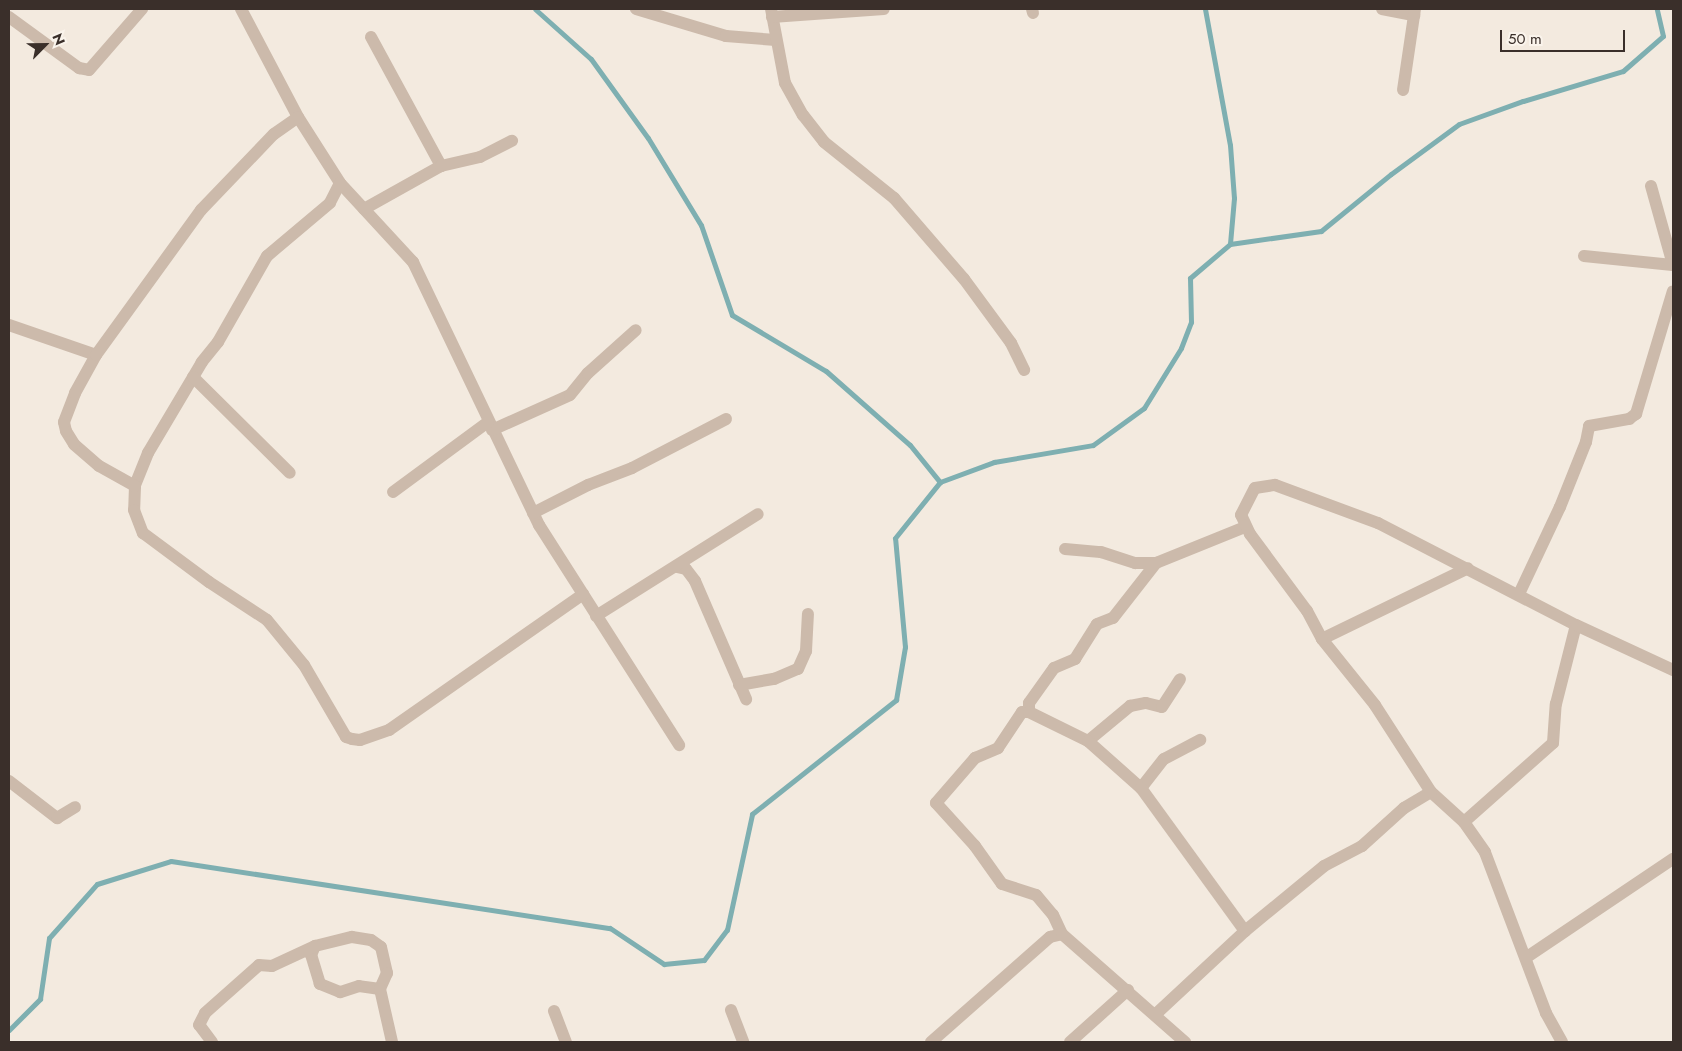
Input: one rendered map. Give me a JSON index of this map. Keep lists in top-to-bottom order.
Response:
{
  "scale_bar": "50 m",
  "north": "top right"
}
